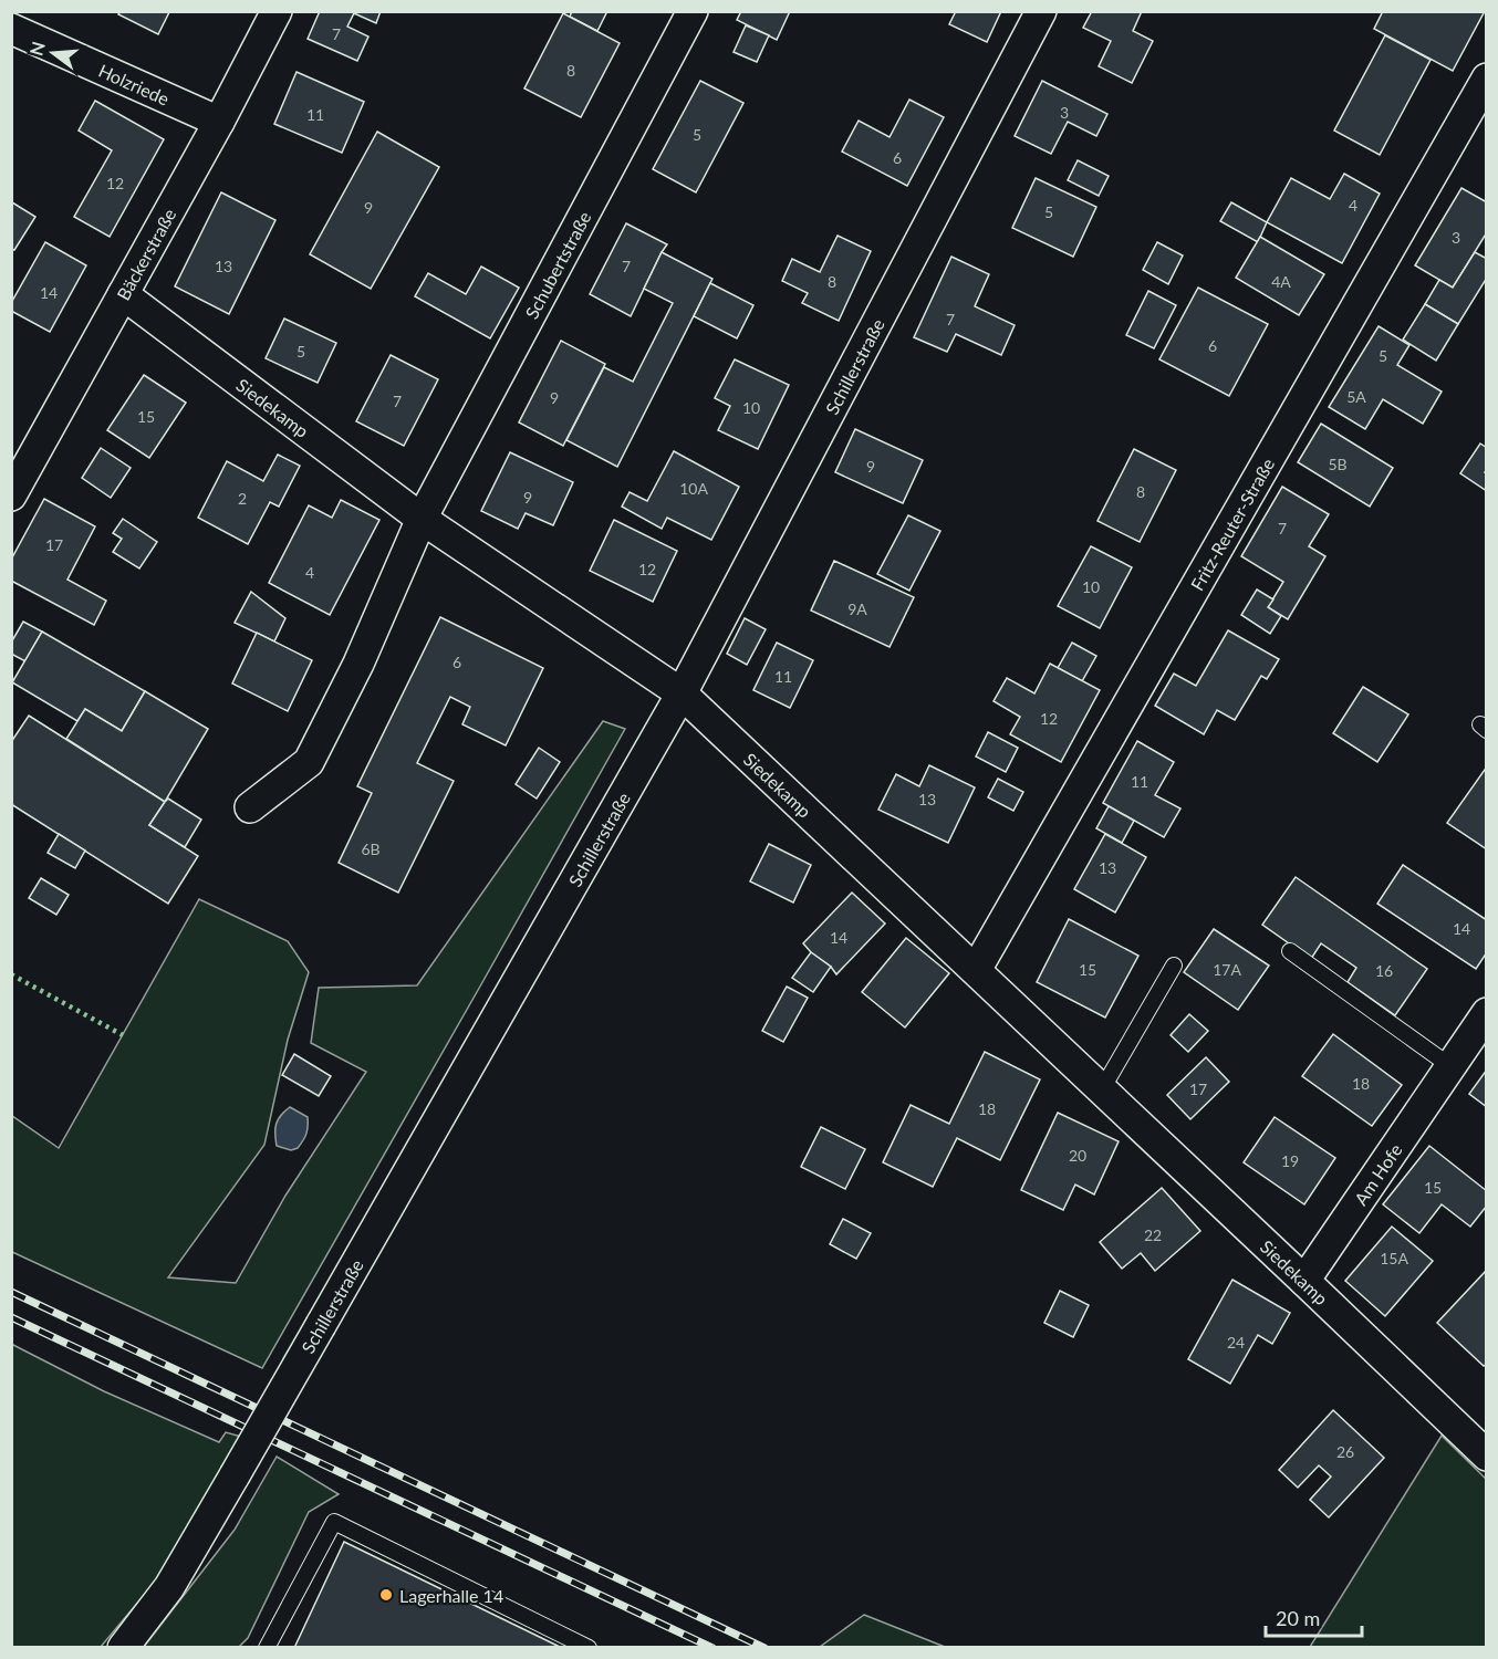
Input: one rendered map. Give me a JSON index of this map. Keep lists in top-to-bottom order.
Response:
{
  "streets": {
    "street": [
      "Holzriede",
      "Bäckerstraße",
      "Schubertstraße",
      "Schillerstraße",
      "Siedekamp",
      "Fritz-Reuter-Straße",
      "Am Hofe"
    ]
  },
  "crossings": [
    ["Holzriede", "Bäckerstraße"],
    ["Bäckerstraße", "Siedekamp"],
    ["Schubertstraße", "Siedekamp"],
    ["Schillerstraße", "Siedekamp"],
    ["Siedekamp", "Fritz-Reuter-Straße"],
    ["Siedekamp", "Am Hofe"]
  ],
  "places": ["Lagerhalle 14"],
  "house_numbers": [
    "7",
    "8",
    "3",
    "11",
    "5",
    "6",
    "12",
    "4",
    "9",
    "5",
    "3",
    "13",
    "7",
    "8",
    "4A",
    "14",
    "7",
    "6",
    "5",
    "5",
    "5A",
    "9",
    "7",
    "10",
    "15",
    "5B",
    "9",
    "10A",
    "8",
    "9",
    "2",
    "7",
    "17",
    "12",
    "4",
    "10",
    "9A",
    "6",
    "11",
    "12",
    "11",
    "13",
    "6B",
    "13",
    "14",
    "14",
    "15",
    "17A",
    "16",
    "18",
    "17",
    "18",
    "20",
    "19",
    "15",
    "22",
    "15A",
    "24",
    "26"
  ],
  "scale_bar": "20 m",
  "north": "left"
}
